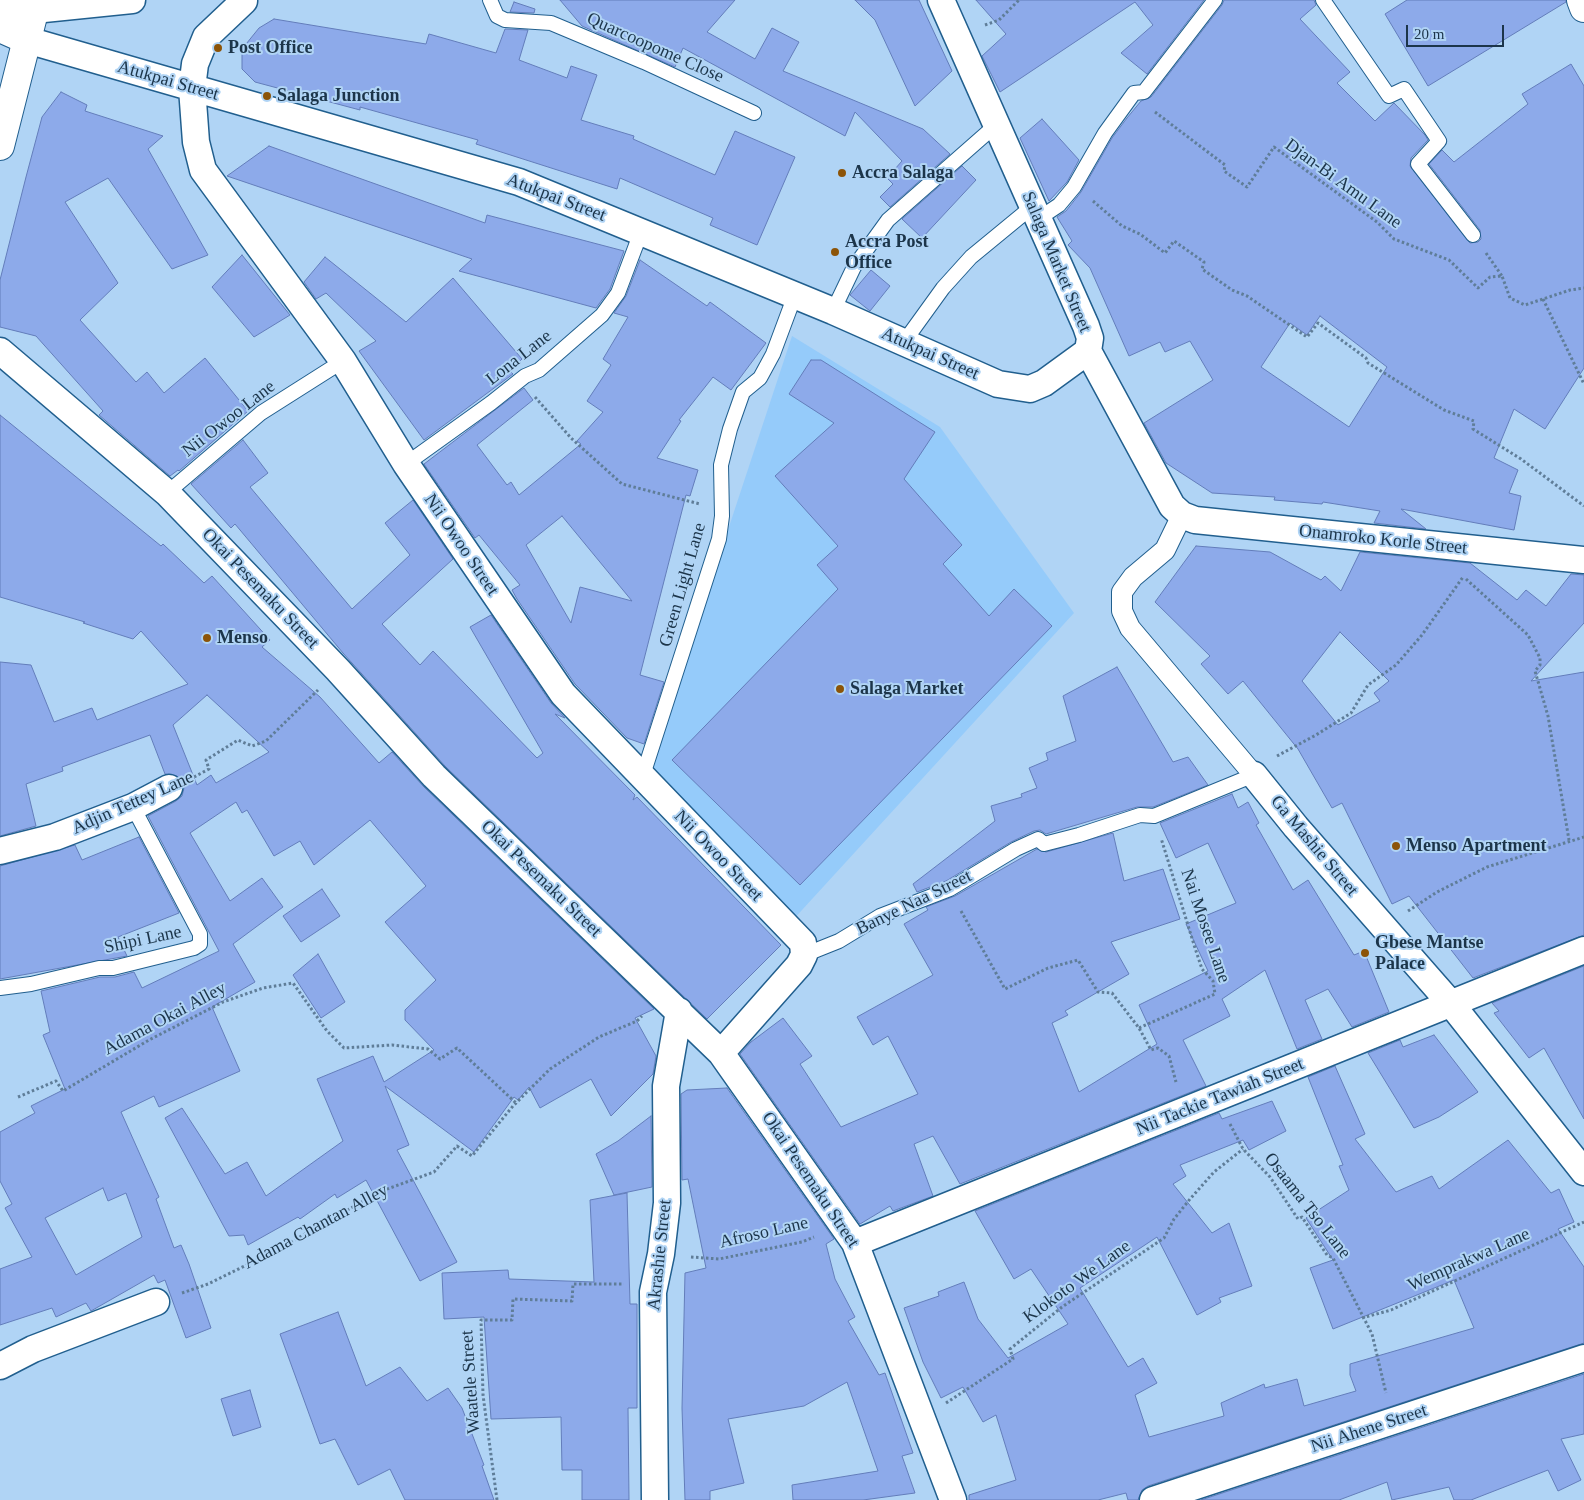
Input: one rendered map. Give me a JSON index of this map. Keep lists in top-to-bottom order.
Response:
{
  "streets": {
    "main road": ["Atukpai Street"],
    "street": [
      "Salaga Market Street",
      "Onamroko Korle Street",
      "Nii Owoo Street",
      "Okai Pesemaku Street",
      "Adjin Tettey Lane",
      "Ga Mashie Street",
      "Nii Tackie Tawiah Street",
      "Akrashie Street",
      "Nii Ahene Street"
    ],
    "lane": [
      "Quarcoopome Close",
      "Lona Lane",
      "Nii Owoo Lane",
      "Green Light Lane",
      "Banye Naa Street",
      "Shipi Lane"
    ],
    "path": [
      "Djan-Bi Amu Lane",
      "Nai Mosee Lane",
      "Adama Okai Alley",
      "Osaama Tso Lane",
      "Adama Chantan Alley",
      "Afroso Lane",
      "Wemprakwa Lane",
      "Klokoto We Lane",
      "Waatele Street"
    ]
  },
  "crossings": [
    ["Atukpai Street", "Salaga Market Street"],
    ["Atukpai Street", "Lona Lane"],
    ["Atukpai Street", "Nii Owoo Street"],
    ["Atukpai Street", "Green Light Lane"],
    ["Salaga Market Street", "Onamroko Korle Street"],
    ["Salaga Market Street", "Ga Mashie Street"],
    ["Lona Lane", "Nii Owoo Street"],
    ["Nii Owoo Lane", "Nii Owoo Street"],
    ["Nii Owoo Lane", "Okai Pesemaku Street"],
    ["Onamroko Korle Street", "Ga Mashie Street"],
    ["Nii Owoo Street", "Green Light Lane"],
    ["Nii Owoo Street", "Banye Naa Street"],
    ["Okai Pesemaku Street", "Adjin Tettey Lane"],
    ["Okai Pesemaku Street", "Nii Tackie Tawiah Street"],
    ["Okai Pesemaku Street", "Adama Chantan Alley"],
    ["Okai Pesemaku Street", "Afroso Lane"],
    ["Okai Pesemaku Street", "Akrashie Street"],
    ["Okai Pesemaku Street", "Klokoto We Lane"],
    ["Adjin Tettey Lane", "Shipi Lane"],
    ["Ga Mashie Street", "Banye Naa Street"],
    ["Ga Mashie Street", "Nii Tackie Tawiah Street"],
    ["Banye Naa Street", "Nai Mosee Lane"],
    ["Adama Okai Alley", "Adama Chantan Alley"],
    ["Nii Tackie Tawiah Street", "Osaama Tso Lane"],
    ["Nii Tackie Tawiah Street", "Afroso Lane"],
    ["Osaama Tso Lane", "Wemprakwa Lane"],
    ["Osaama Tso Lane", "Klokoto We Lane"],
    ["Osaama Tso Lane", "Nii Ahene Street"],
    ["Adama Chantan Alley", "Akrashie Street"],
    ["Afroso Lane", "Akrashie Street"],
    ["Akrashie Street", "Waatele Street"]
  ],
  "places": [
    "Post Office",
    "Salaga Junction",
    "Accra Salaga",
    "Accra Post Office",
    "Menso",
    "Salaga Market",
    "Menso Apartment",
    "Gbese Mantse Palace"
  ],
  "scale_bar": "20 m"
}
